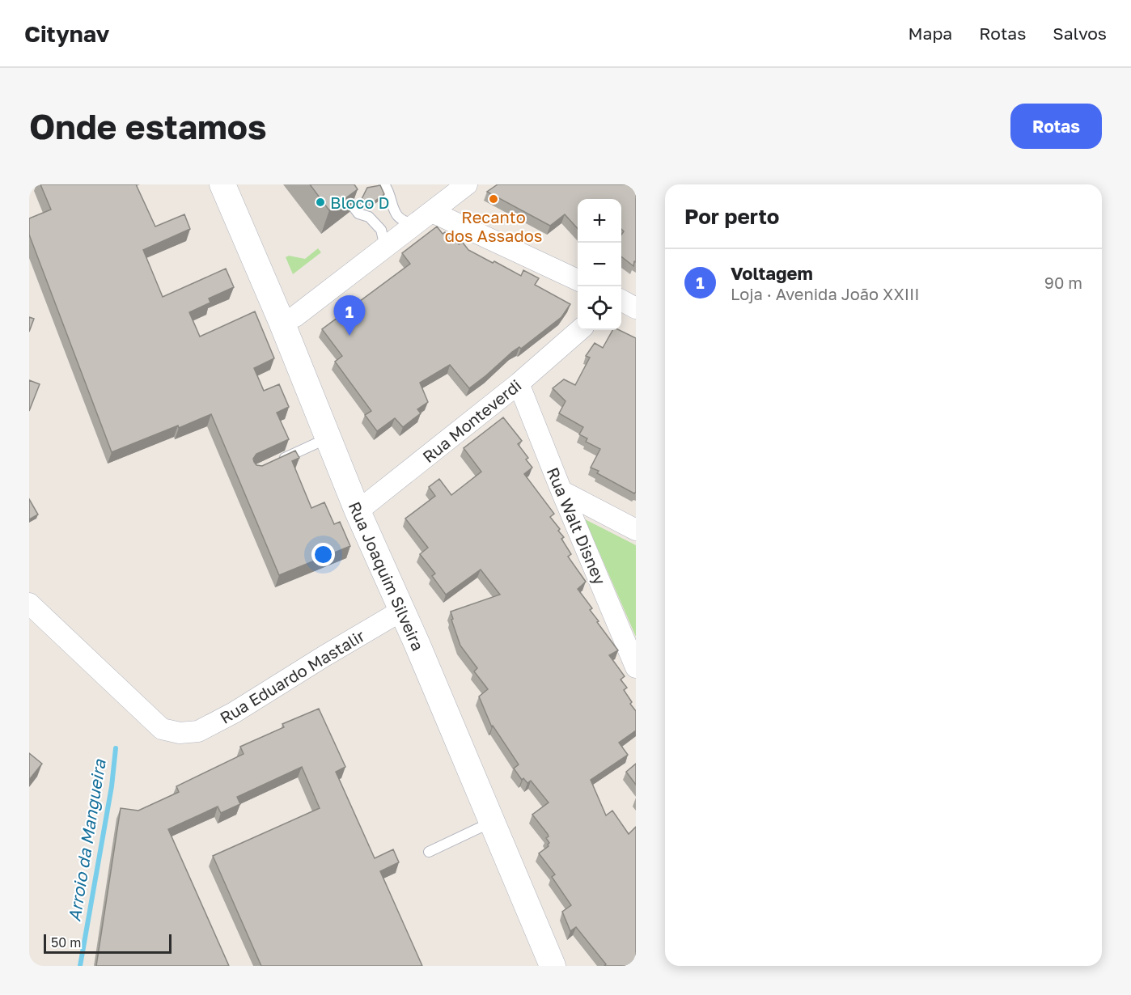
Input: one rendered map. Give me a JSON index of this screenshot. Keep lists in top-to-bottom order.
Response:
{
  "streets": {
    "street": [
      "Rua Monteverdi",
      "Rua Walt Disney",
      "Rua Joaquim Silveira",
      "Rua Eduardo Mastalir"
    ]
  },
  "crossings": [
    ["Rua Monteverdi", "Rua Walt Disney"],
    ["Rua Monteverdi", "Rua Joaquim Silveira"],
    ["Rua Joaquim Silveira", "Rua Eduardo Mastalir"]
  ],
  "water": ["Arroio da Mangueira"],
  "places": ["Recanto dos Assados", "Bloco D"],
  "scale_bar": "50 m",
  "page": {
    "header": "Citynav",
    "nav": ["Mapa", "Rotas", "Salvos"],
    "buttons": "Rotas",
    "title": "Onde estamos",
    "heading": "Por perto",
    "map_buttons": ["+", "−"],
    "list": [
      {
        "mark": "1",
        "name": "Voltagem",
        "note": "Loja · Avenida João XXIII",
        "value": "90 m"
      }
    ],
    "pins": "1",
    "scale": "50 m"
  }
}
